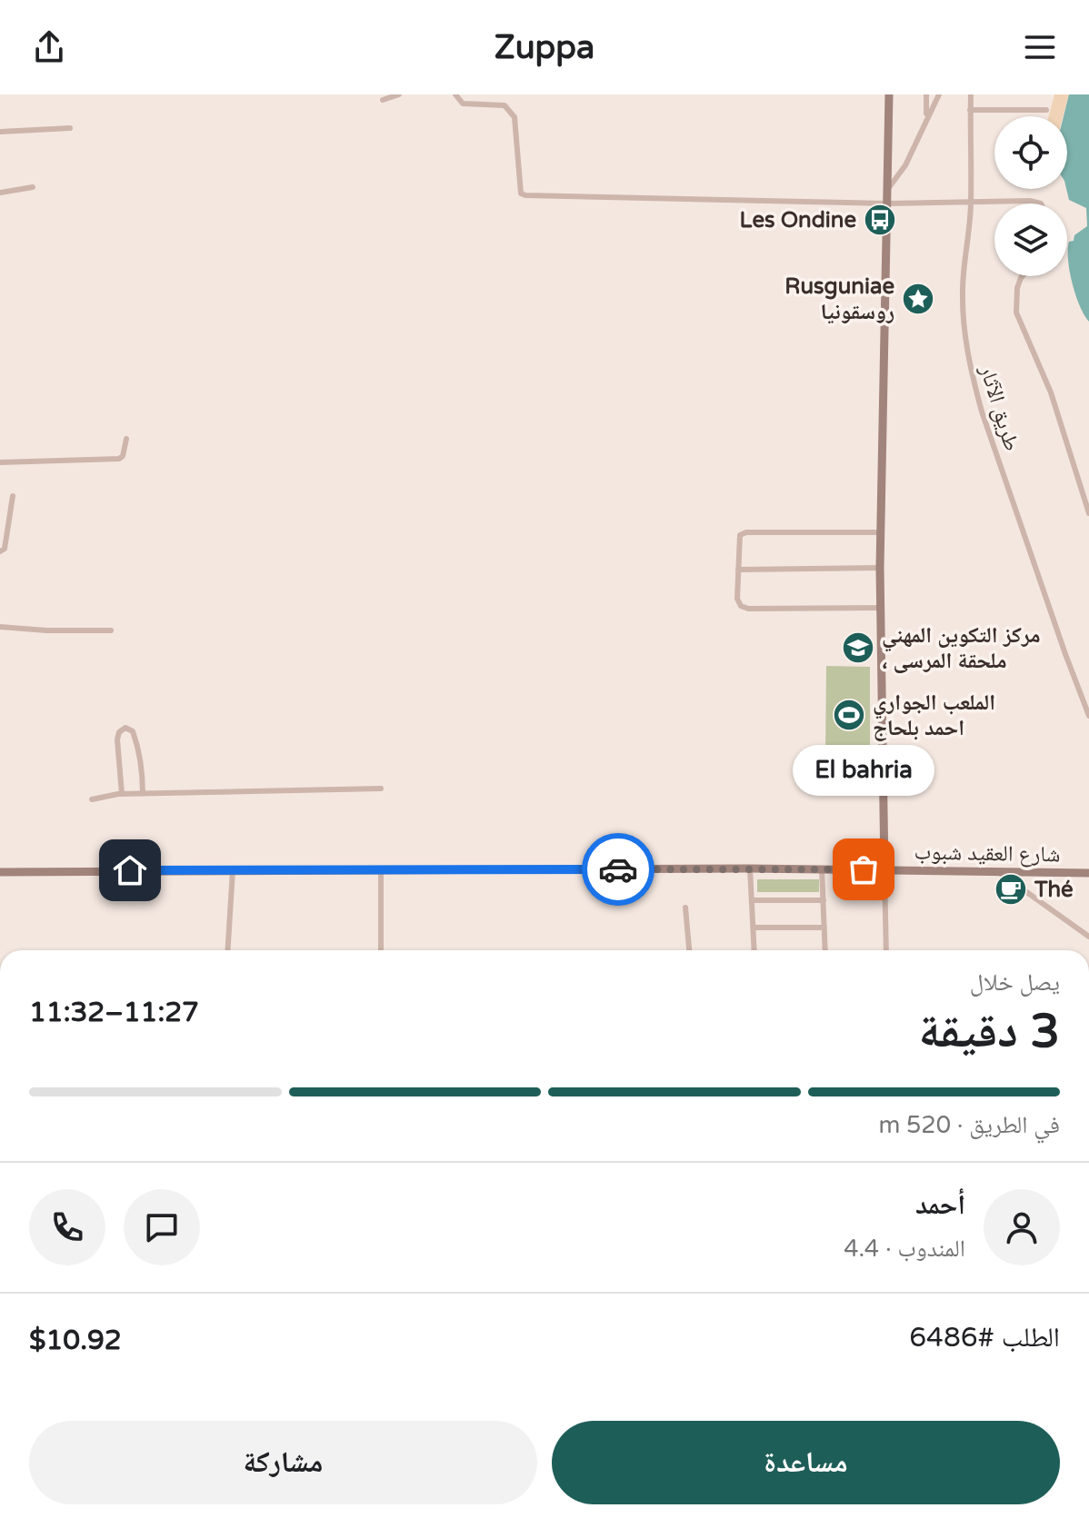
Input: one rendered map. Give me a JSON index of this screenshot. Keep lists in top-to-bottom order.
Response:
{
  "streets": {
    "main road": ["شارع العقيد شبوب"],
    "street": ["طريق الآثار"]
  },
  "places": {
    "bus stop": ["Les Ondine"],
    "place": ["Rusguniae روسقونيا"],
    "school or university": ["مركز التكوين المهني ، ملحقة المرسى"],
    "sports": ["الملعب الجواري احمد بلحاج"],
    "other": ["El bahria"],
    "cafe": ["Thé"]
  },
  "page": {
    "header": "Zuppa",
    "bubble": "El bahria",
    "heading": ["3 دقيقة", "يصل خلال", "11:27–11:32"],
    "panel": [
      "أحمد",
      "المندوب · 4.4",
      "الطلب #6486",
      "$10.92"
    ],
    "bar": "في الطريق · 520 m",
    "buttons": ["مساعدة", "مشاركة"]
  }
}
